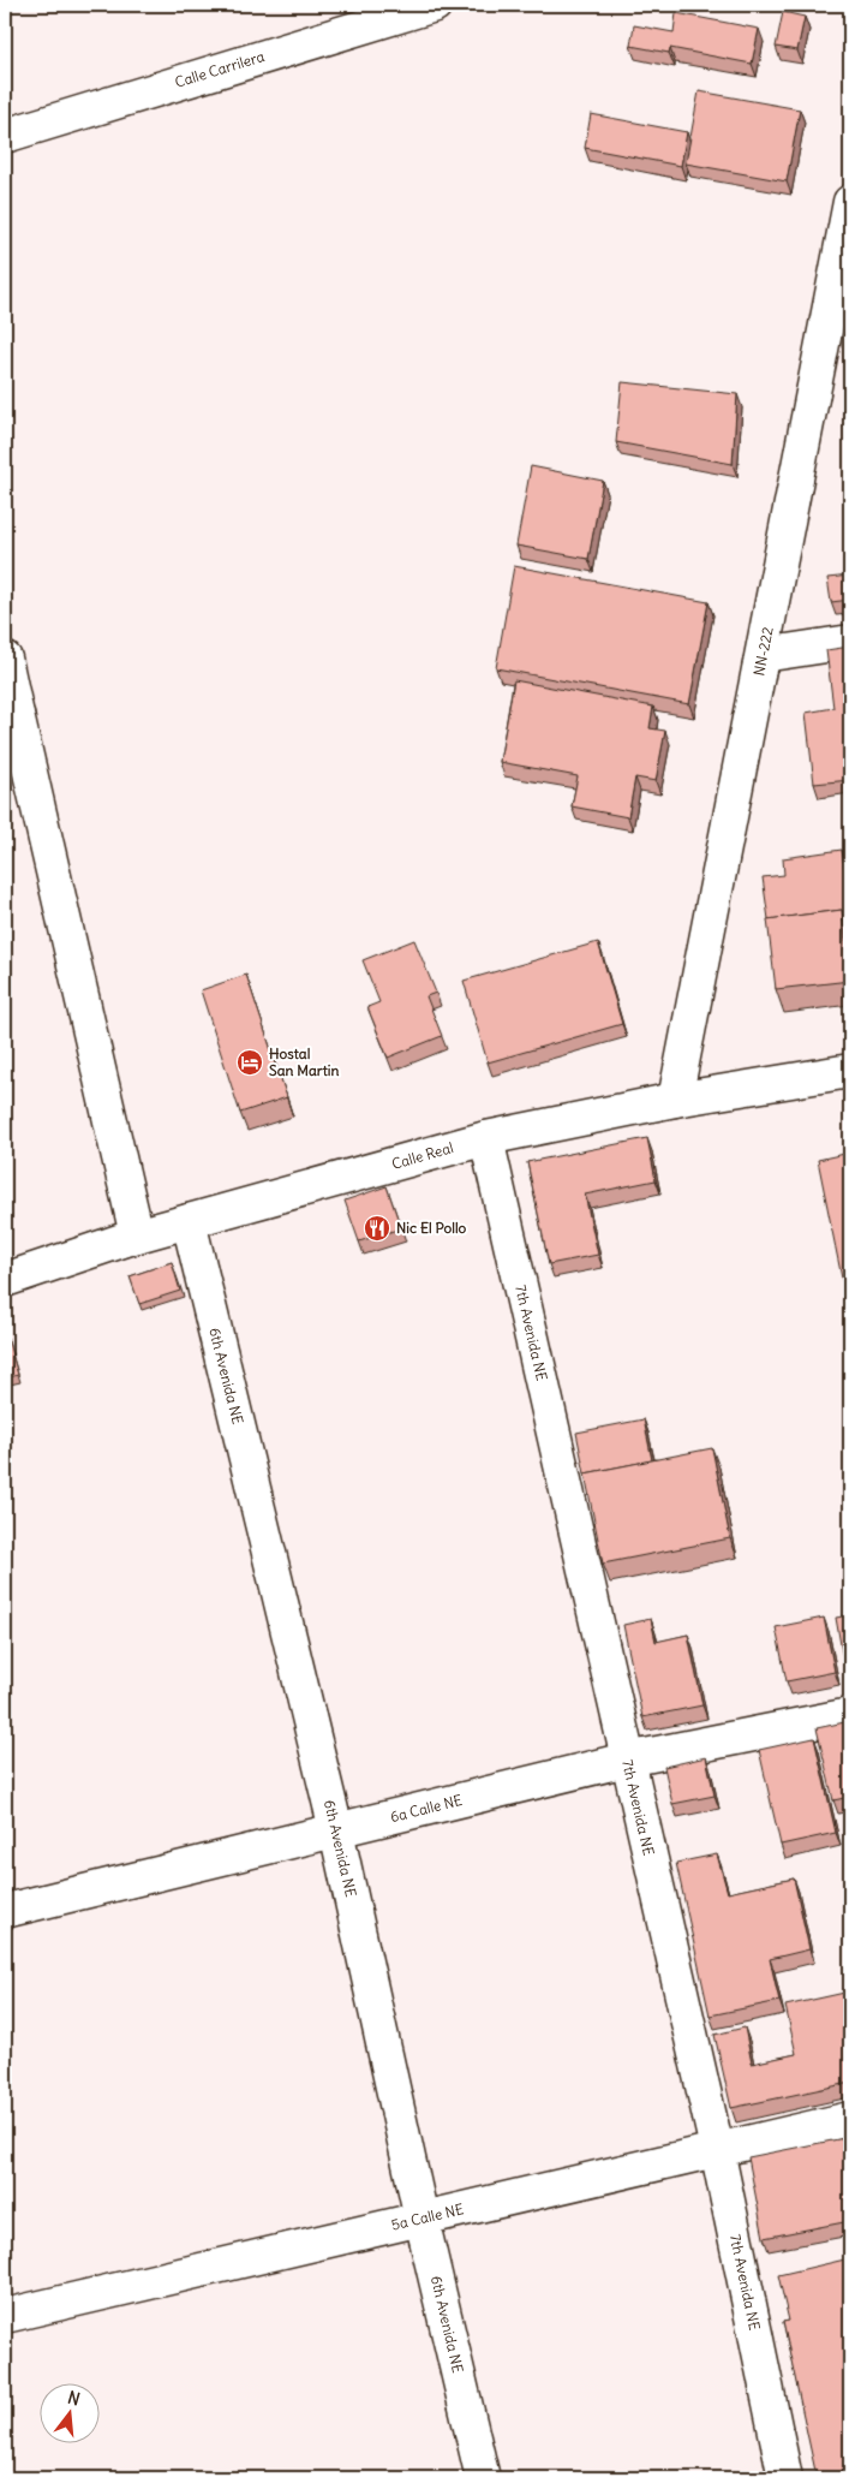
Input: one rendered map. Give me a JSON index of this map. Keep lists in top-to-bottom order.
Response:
{
  "streets": {
    "street": [
      "Calle Carrilera",
      "NN-222",
      "Calle Real",
      "7th Avenida NE",
      "6th Avenida NE",
      "6a Calle NE",
      "5a Calle NE"
    ]
  },
  "crossings": [
    ["NN-222", "Calle Real"],
    ["Calle Real", "7th Avenida NE"],
    ["Calle Real", "6th Avenida NE"],
    ["7th Avenida NE", "6a Calle NE"],
    ["7th Avenida NE", "5a Calle NE"],
    ["6th Avenida NE", "6a Calle NE"],
    ["6th Avenida NE", "5a Calle NE"]
  ],
  "places": {
    "hotel": ["Hostal San Martin"],
    "restaurant": ["Nic El Pollo"]
  },
  "north": "top"
}
